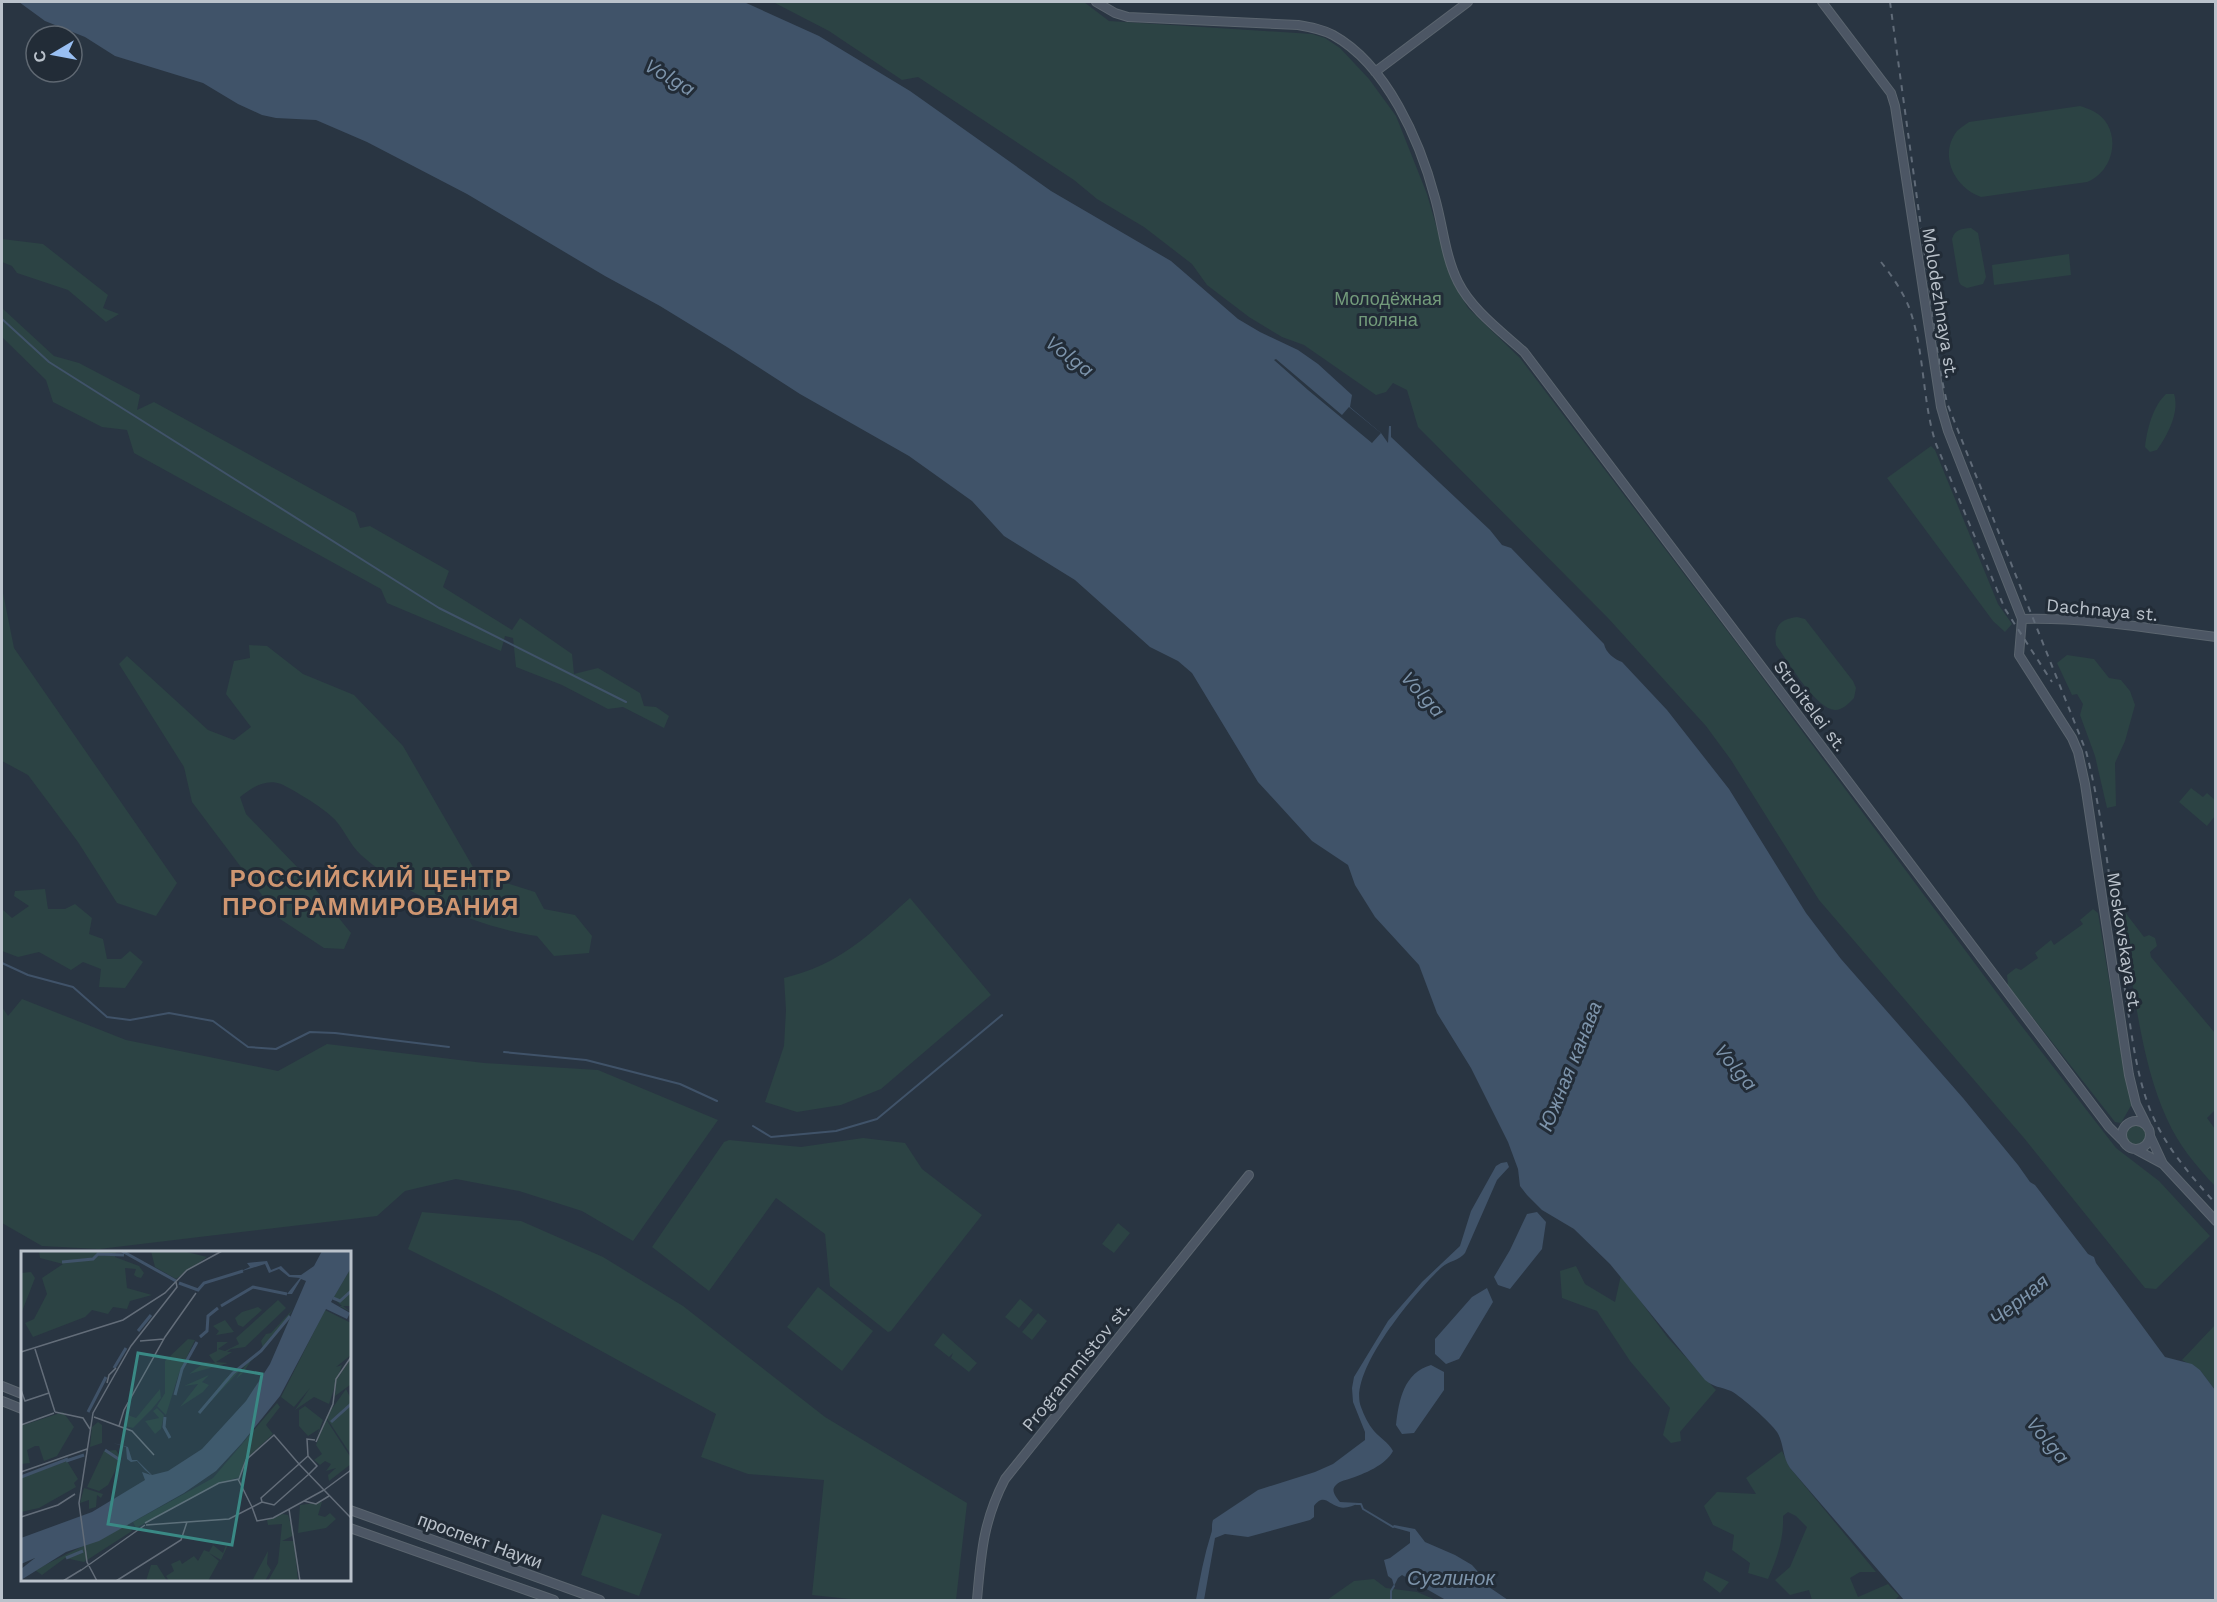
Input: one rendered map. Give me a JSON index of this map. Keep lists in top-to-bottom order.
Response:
{
  "streets": {
    "street": [
      "Molodezhnaya st.",
      "Dachnaya st.",
      "Stroitelei st.",
      "Moskovskaya st.",
      "Programmistov st.",
      "проспект Науки"
    ]
  },
  "crossings": [
    ["Molodezhnaya st.", "Dachnaya st."],
    ["Dachnaya st.", "Moskovskaya st."],
    ["Stroitelei st.", "Moskovskaya st."]
  ],
  "districts": ["РОССИЙСКИЙ ЦЕНТР ПРОГРАММИРОВАНИЯ"],
  "water": [
    "Volga",
    "Южная канава",
    "Черная",
    "Суглинок"
  ],
  "parks": ["Молодёжная поляна"],
  "north": "left"
}
